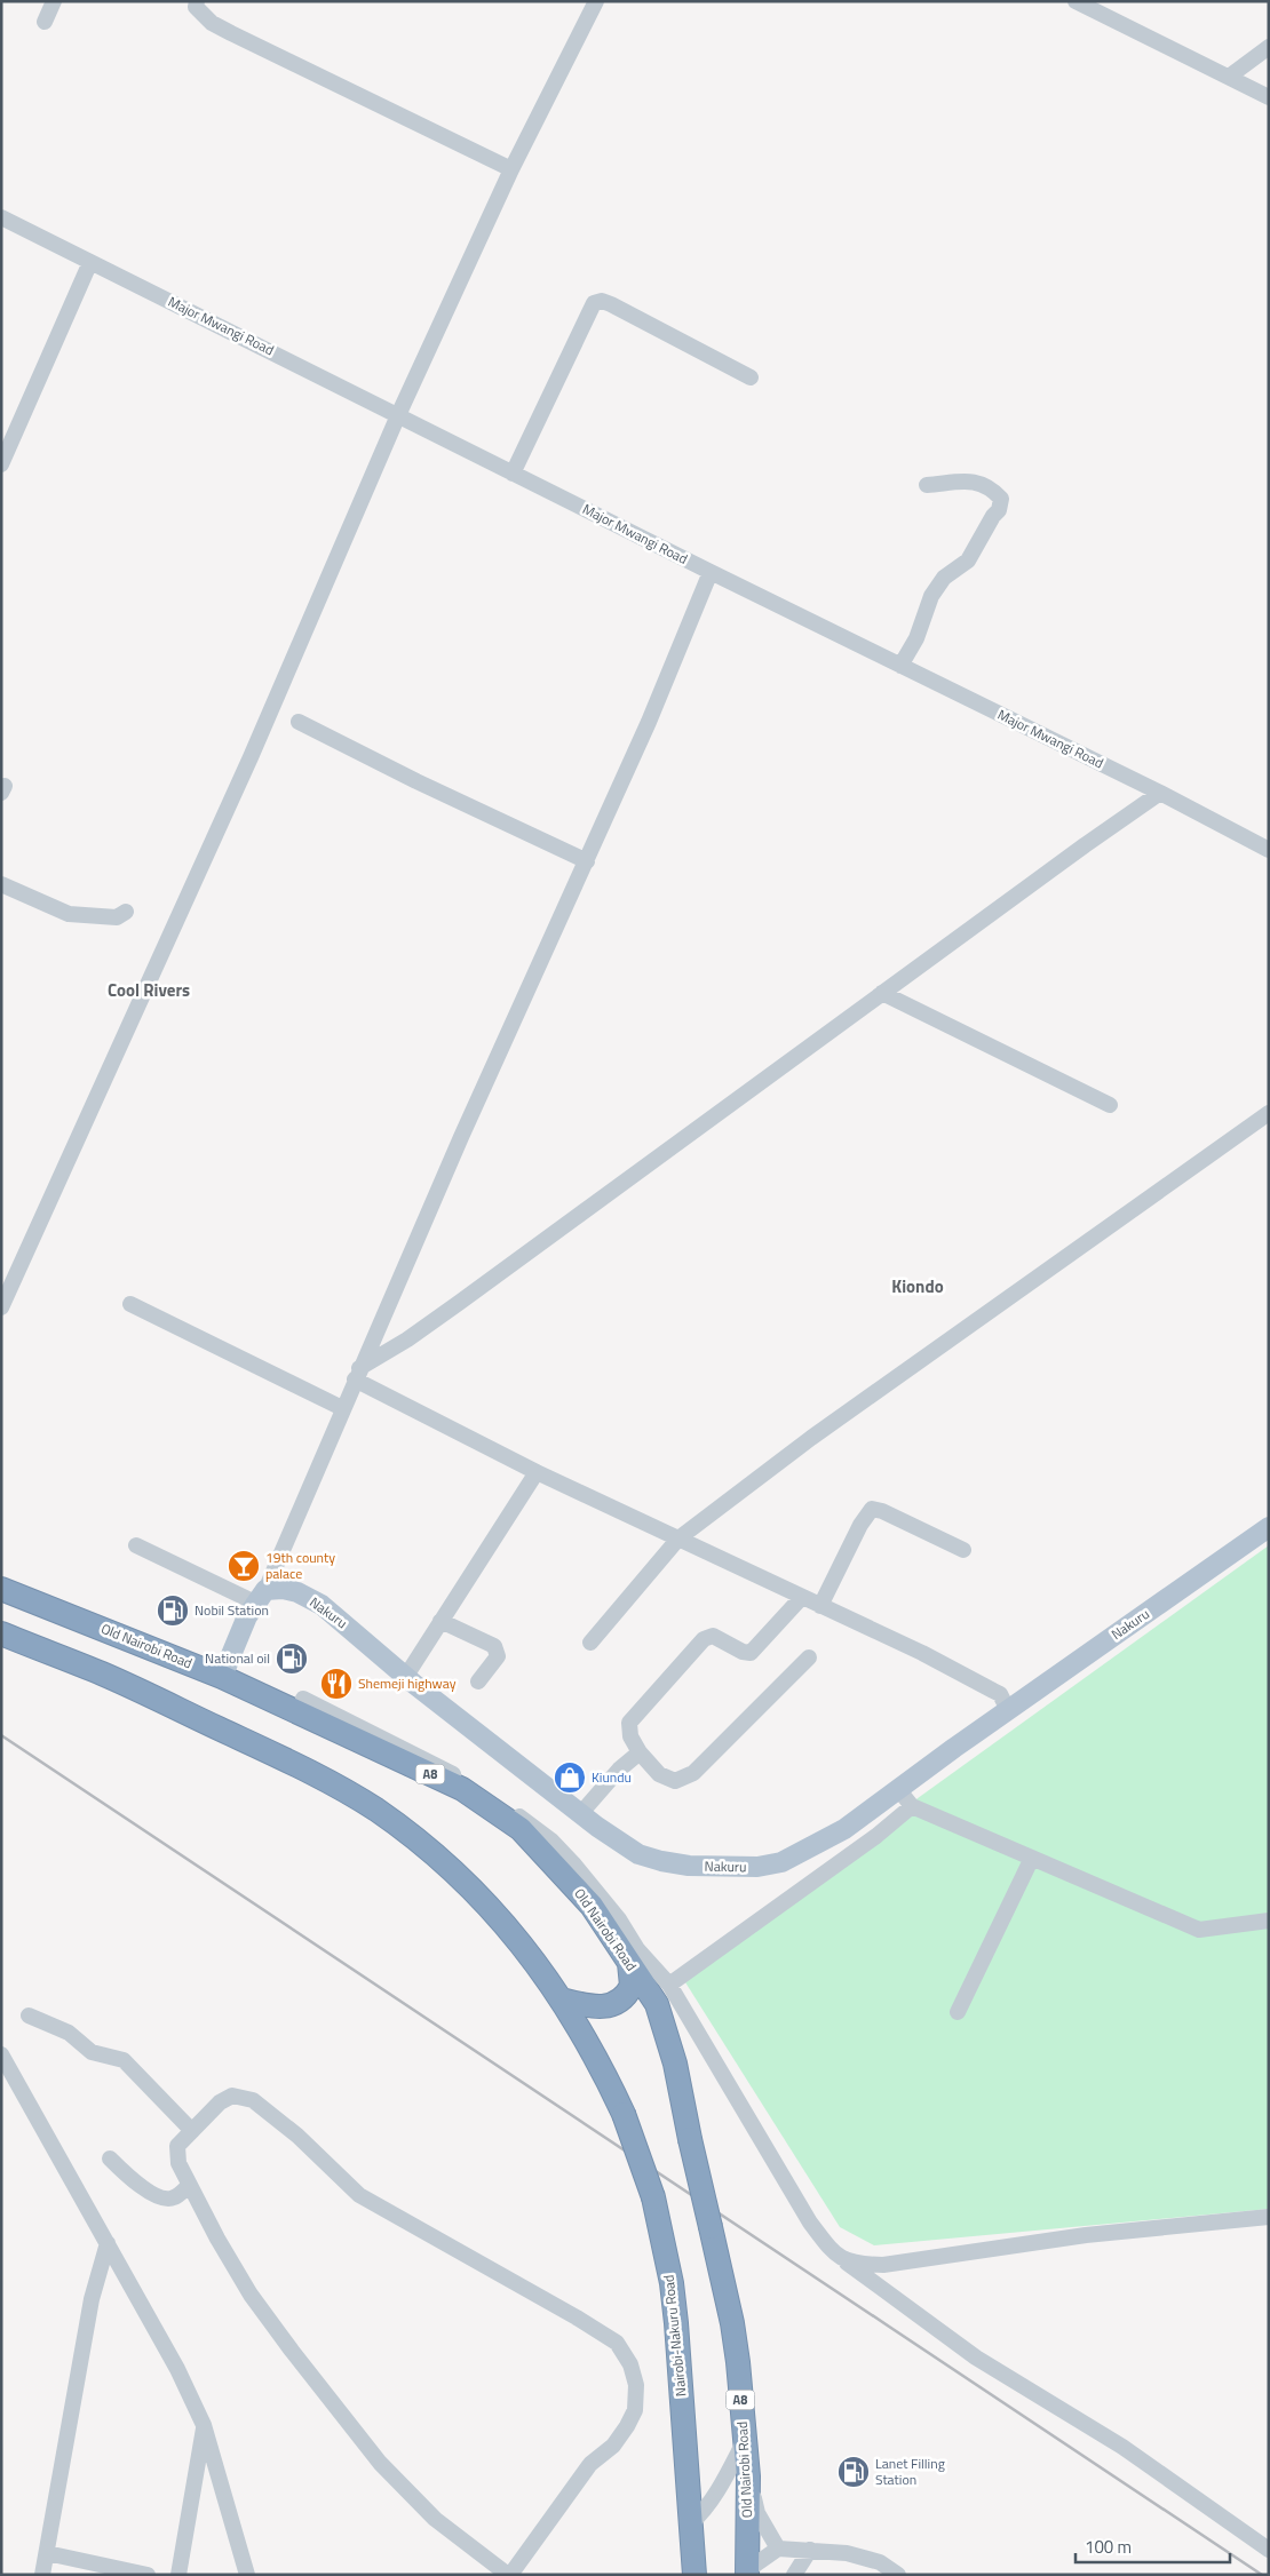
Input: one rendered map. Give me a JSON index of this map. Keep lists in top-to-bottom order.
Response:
{
  "streets": {
    "highway": ["Old Nairobi Road", "A8", "Nairobi-Nakuru Road"],
    "main road": ["Nakuru"],
    "street": ["Major Mwangi Road"]
  },
  "districts": ["Cool Rivers", "Kiondo"],
  "places": {
    "bar": ["19th county palace"],
    "fuel station": ["Nobil Station", "National oil", "Lanet Filling Station"],
    "restaurant": ["Shemeji highway"],
    "shop": ["Kiundu"]
  },
  "scale_bar": "100 m"
}
